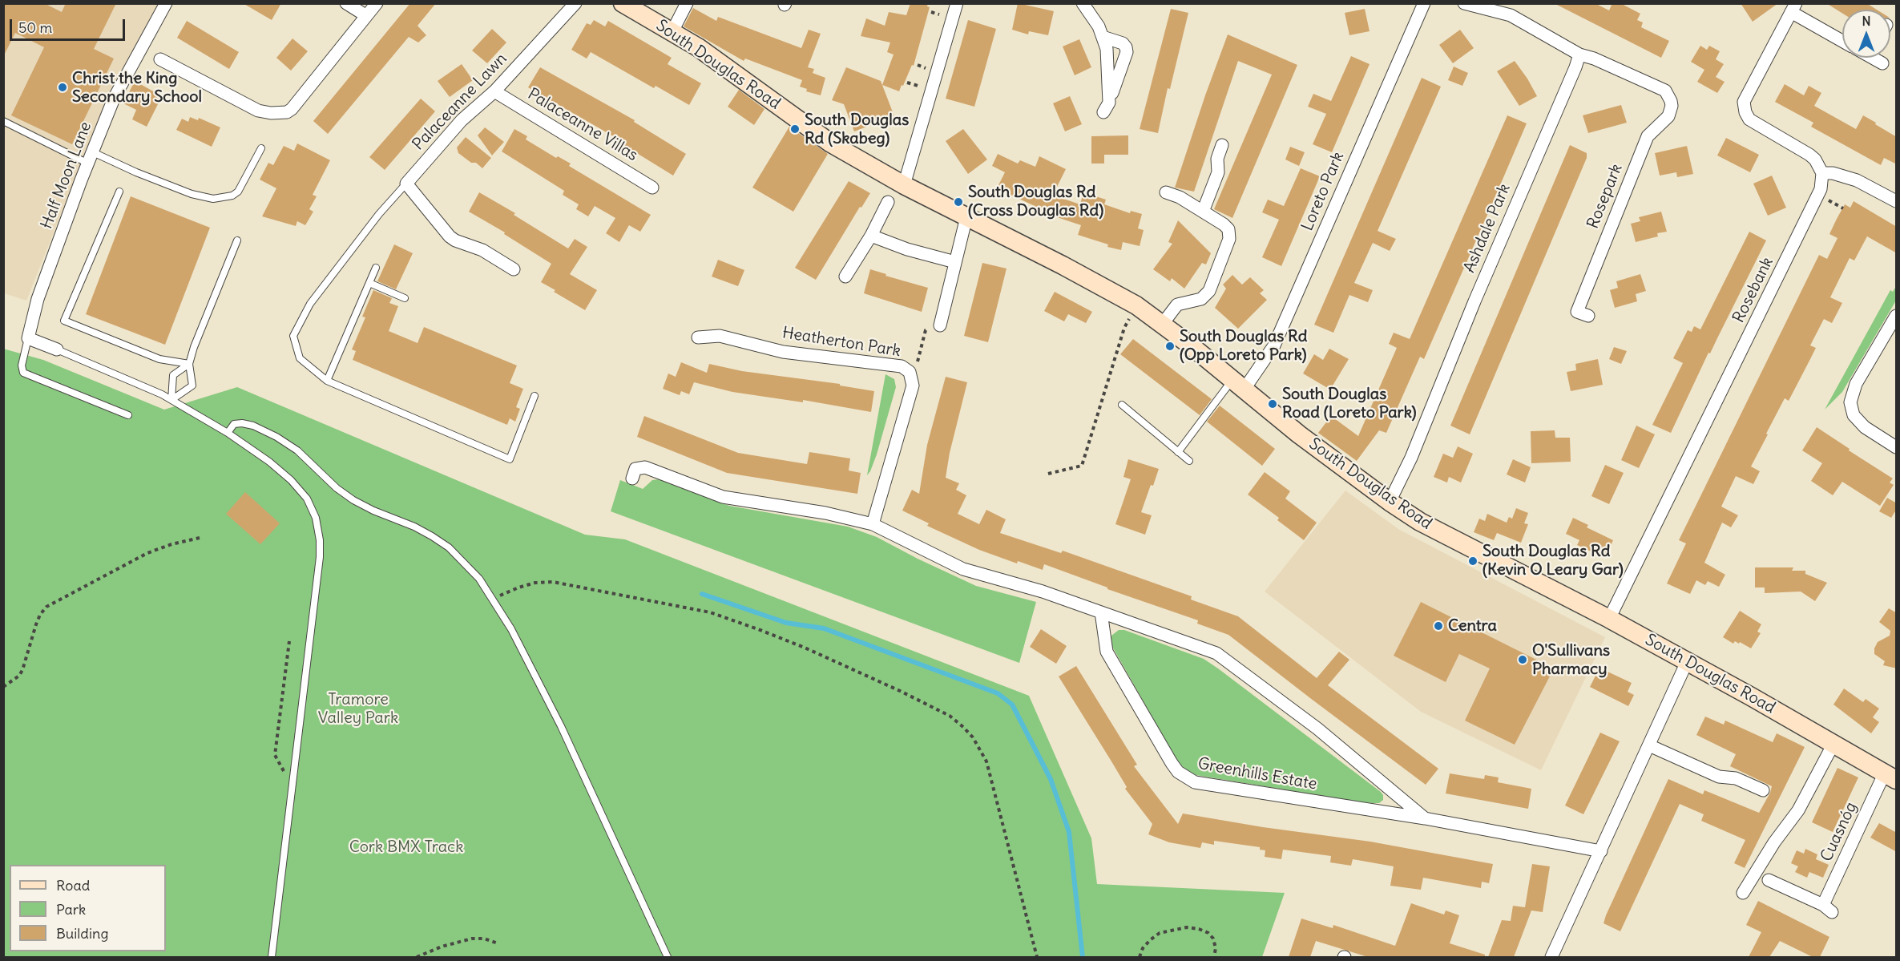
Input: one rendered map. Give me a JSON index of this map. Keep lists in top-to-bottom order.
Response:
{
  "streets": {
    "main road": ["South Douglas Road"],
    "street": [
      "Palaceanne Lawn",
      "Palaceanne Villas",
      "Half Moon Lane",
      "Loreto Park",
      "Rosepark",
      "Ashdale Park",
      "Rosebank",
      "Heatherton Park",
      "Greenhills Estate",
      "Cuasnóg"
    ]
  },
  "crossings": [
    ["South Douglas Road", "Loreto Park"],
    ["South Douglas Road", "Ashdale Park"],
    ["South Douglas Road", "Rosebank"],
    ["South Douglas Road", "Cuasnóg"],
    ["Palaceanne Lawn", "Palaceanne Villas"],
    ["Rosepark", "Ashdale Park"],
    ["Heatherton Park", "Greenhills Estate"]
  ],
  "parks": ["Tramore Valley Park", "Cork BMX Track"],
  "places": [
    "Christ the King Secondary School",
    "South Douglas Rd (Skabeg)",
    "South Douglas Rd (Cross Douglas Rd)",
    "South Douglas Rd (Opp Loreto Park)",
    "South Douglas Road (Loreto Park)",
    "South Douglas Rd (Kevin O Leary Gar)",
    "Centra",
    "O'Sullivans Pharmacy"
  ],
  "legend": ["Road", "Park", "Building"],
  "scale_bar": "50 m",
  "north": "top"
}
